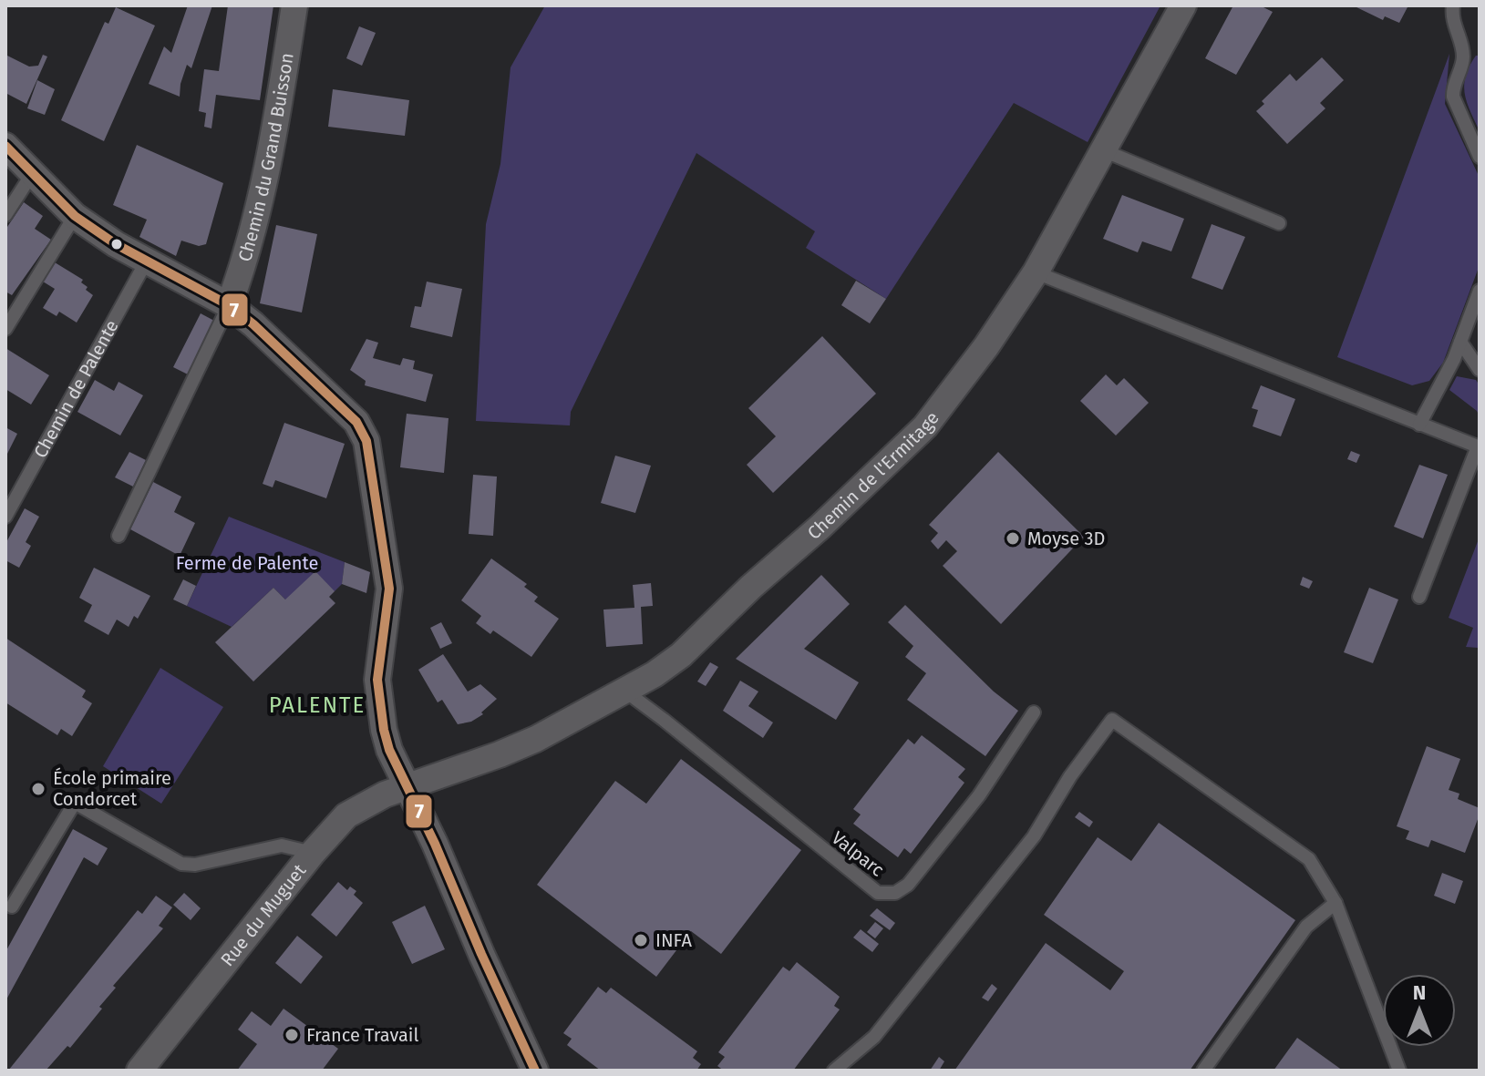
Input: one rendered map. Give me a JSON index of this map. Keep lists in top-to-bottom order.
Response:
{
  "streets": {
    "street": ["Chemin du Grand Buisson", "Chemin de l'Ermitage", "Rue du Muguet"],
    "lane": ["Chemin de Palente", "Valparc"]
  },
  "crossings": [
    ["Chemin de l'Ermitage", "Valparc"],
    ["Chemin de l'Ermitage", "Rue du Muguet"]
  ],
  "districts": ["PALENTE"],
  "parks": ["Ferme de Palente"],
  "places": [
    "Moyse 3D",
    "École primaire Condorcet",
    "INFA",
    "France Travail"
  ],
  "lines": ["transit line 7"],
  "north": "top"
}
